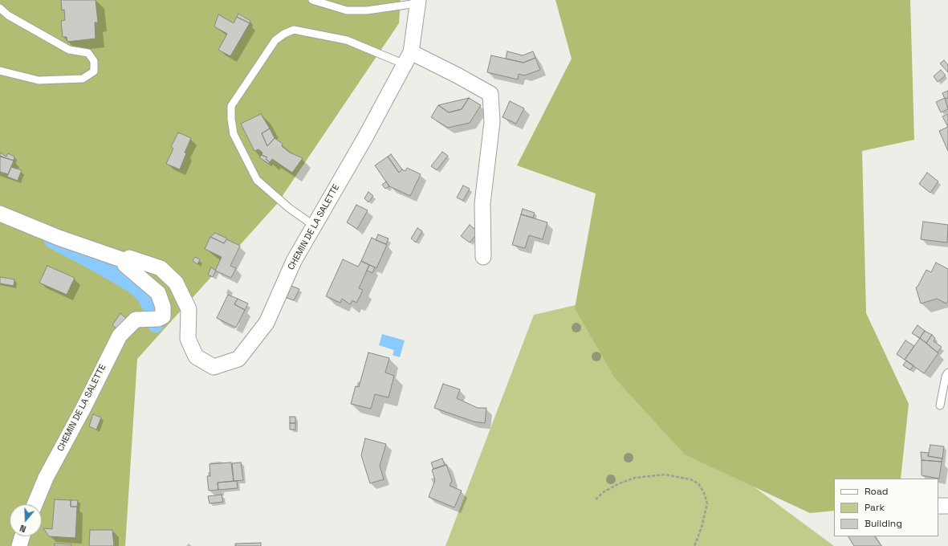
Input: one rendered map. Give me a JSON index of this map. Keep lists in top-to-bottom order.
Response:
{
  "streets": {
    "street": ["CHEMIN DE LA SALETTE"]
  },
  "legend": ["Road", "Park", "Building"],
  "north": "bottom"
}
